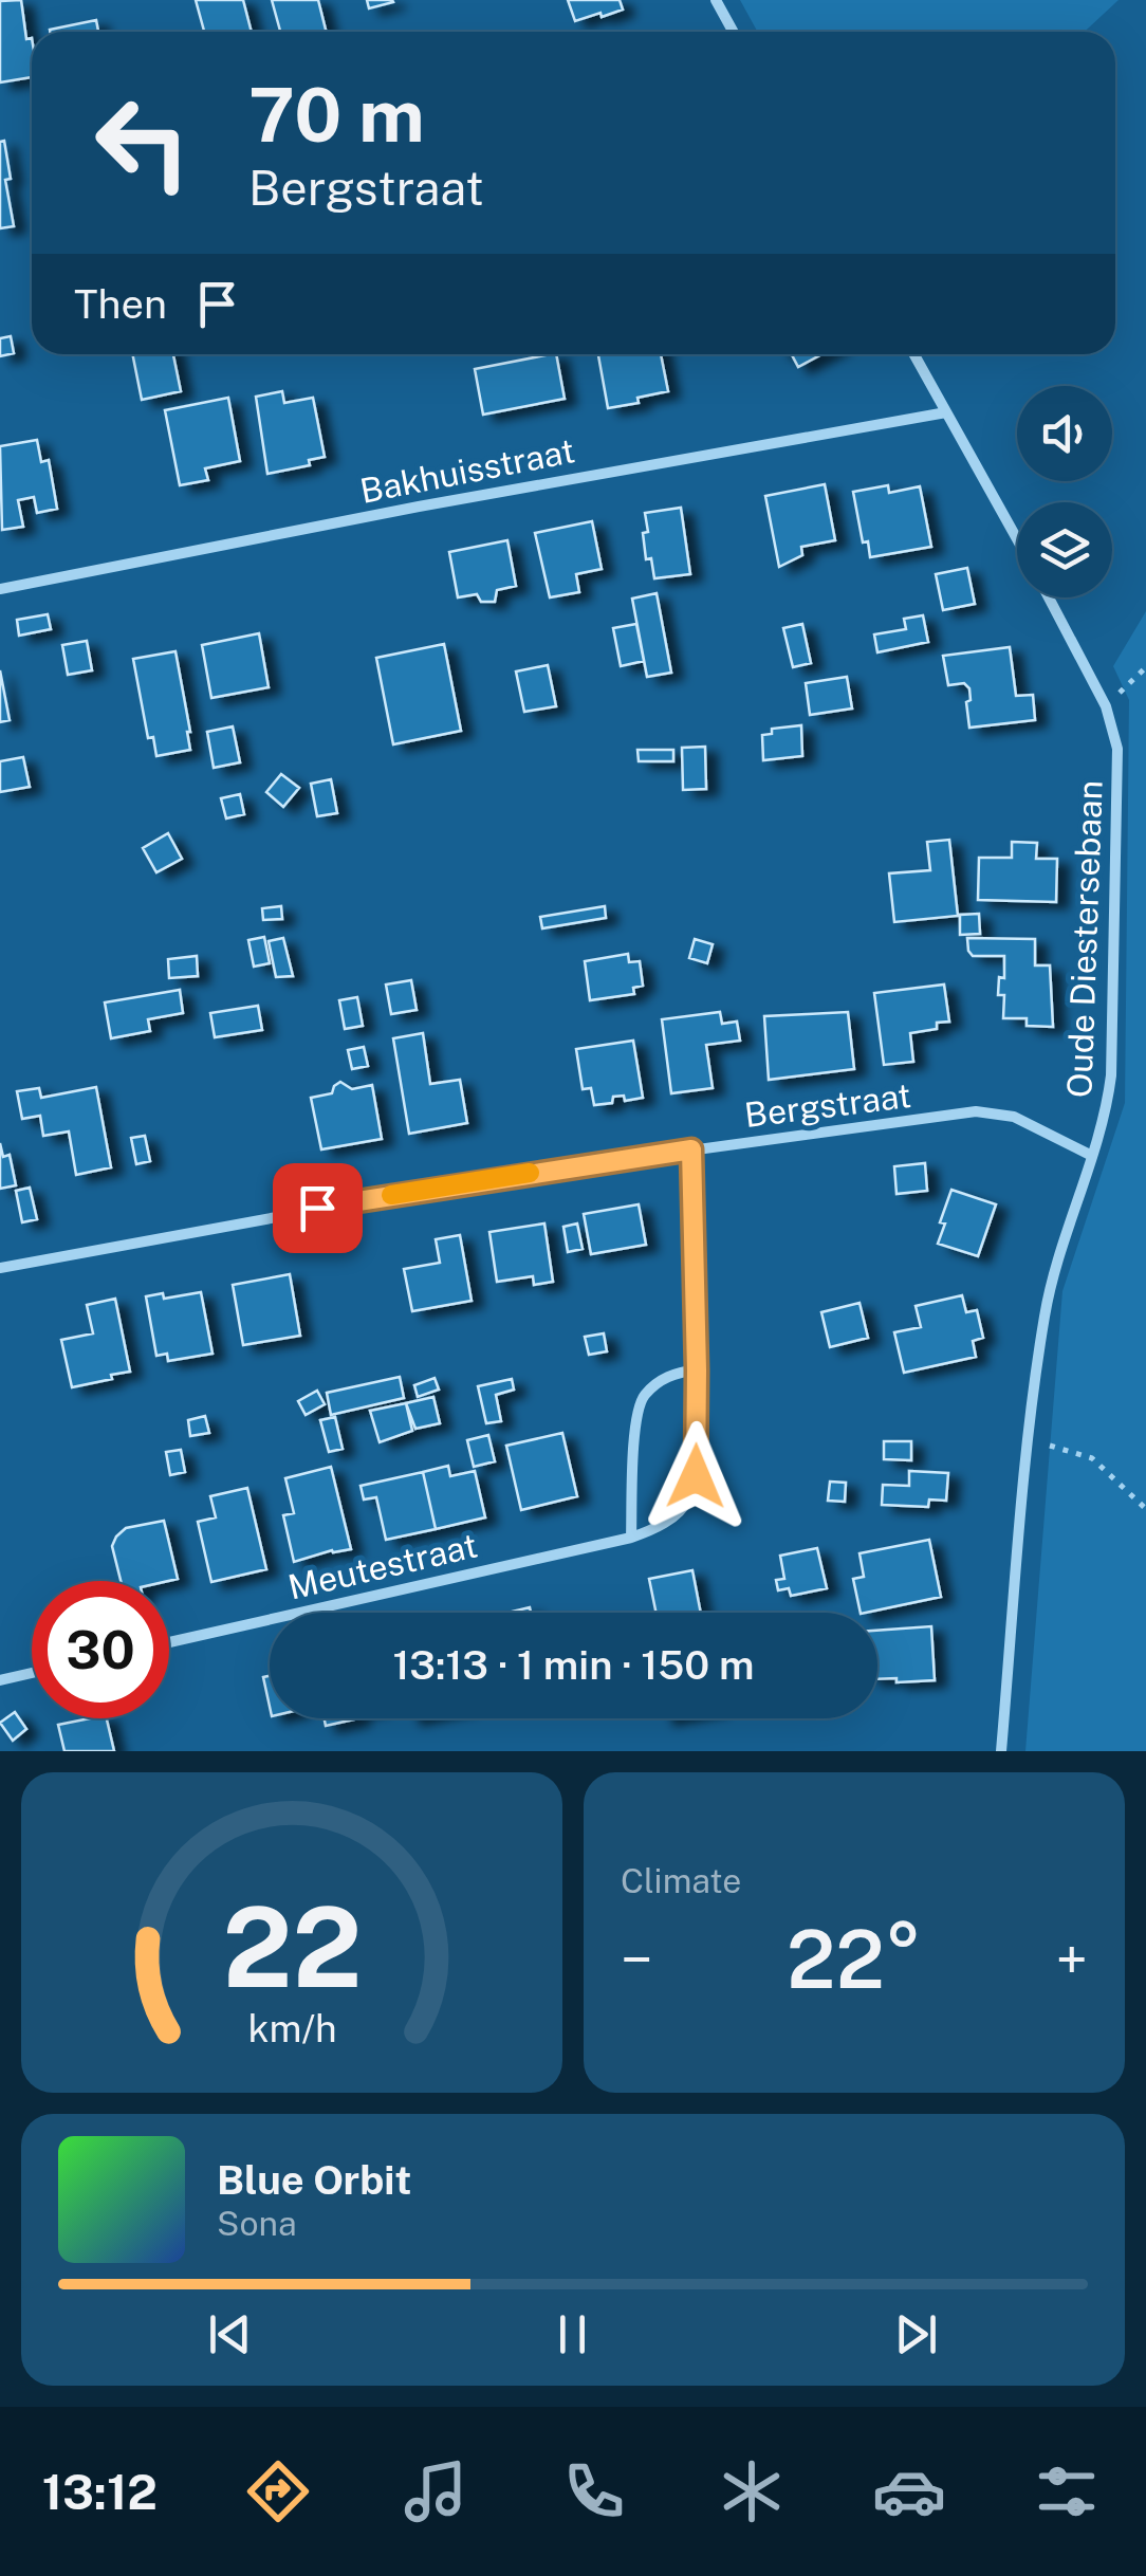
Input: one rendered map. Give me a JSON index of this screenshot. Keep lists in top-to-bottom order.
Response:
{
  "streets": {
    "street": [
      "Bakhuisstraat",
      "Oude Diestersebaan",
      "Bergstraat",
      "Meutestraat"
    ]
  },
  "crossings": [
    ["Bakhuisstraat", "Oude Diestersebaan"],
    ["Oude Diestersebaan", "Bergstraat"],
    ["Bergstraat", "Meutestraat"]
  ],
  "page": {
    "turn": ["70 m", "Bergstraat"],
    "then": "Then",
    "limit": "30",
    "trip": "13:13 · 1 min · 150 m",
    "tile": "Climate",
    "heat": ["−", "22°", "+"],
    "song": ["Blue Orbit", "Sona"],
    "tabs": "13:12",
    "gauge": ["22", "km/h"]
  }
}
